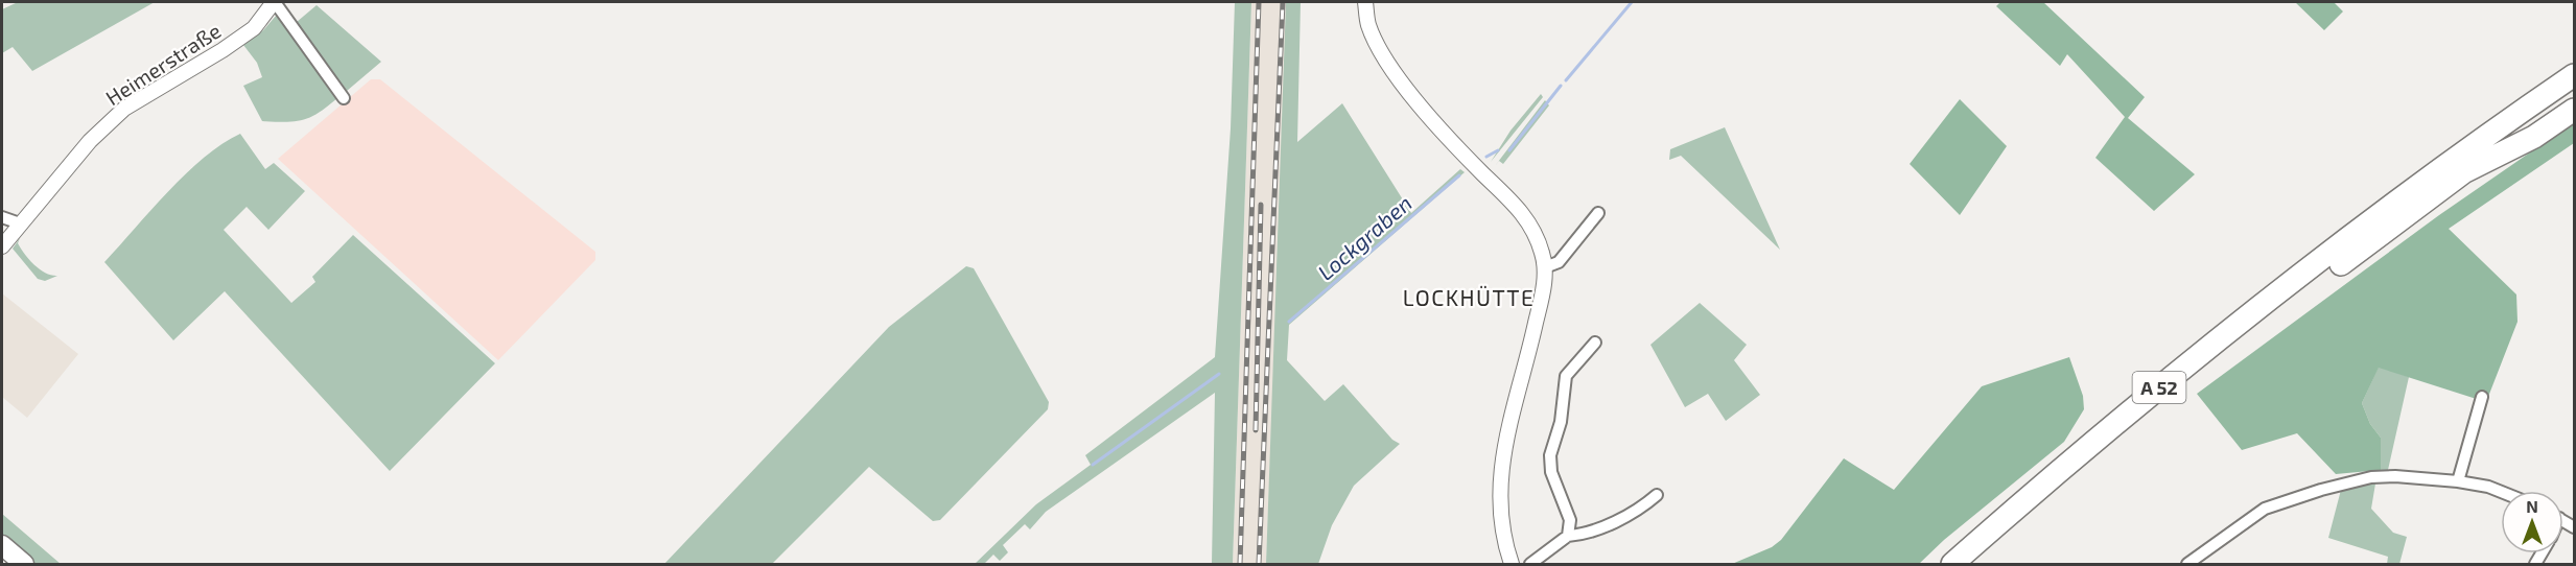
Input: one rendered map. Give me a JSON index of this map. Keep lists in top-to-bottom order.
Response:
{
  "streets": {
    "highway": ["A 52"],
    "street": ["Heimerstraße"]
  },
  "districts": ["LOCKHÜTTE"],
  "water": ["Lockgraben"],
  "north": "top"
}
